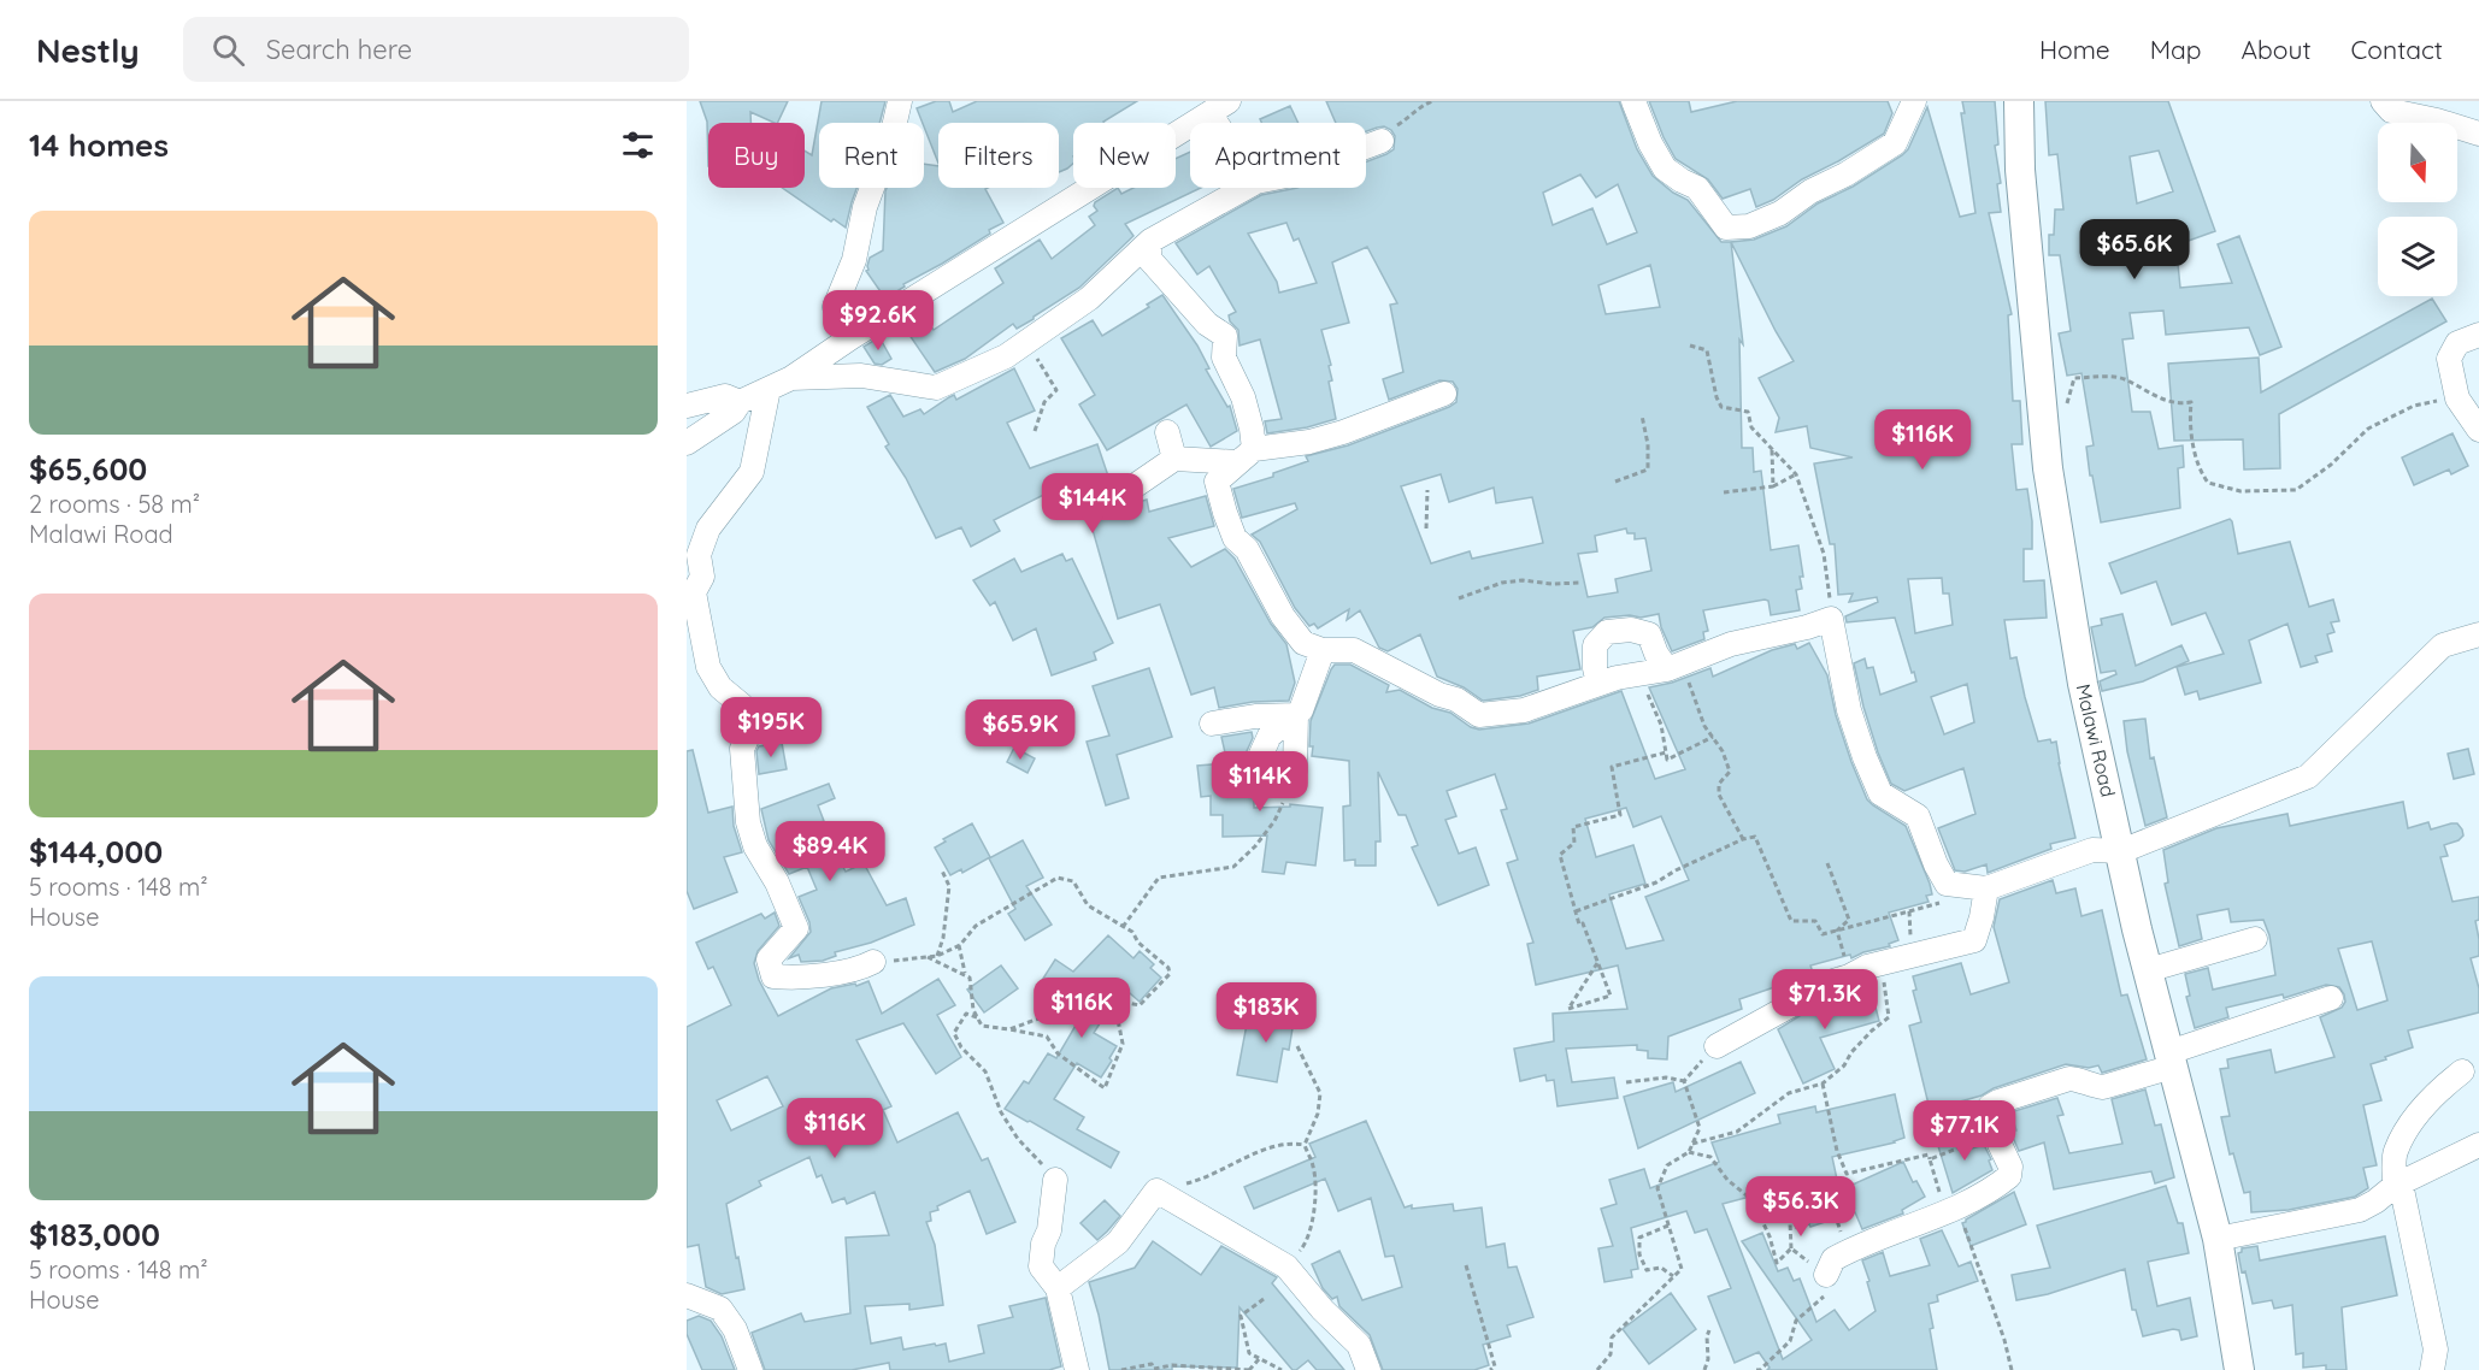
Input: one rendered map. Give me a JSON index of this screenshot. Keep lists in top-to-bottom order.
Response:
{
  "streets": {
    "main road": ["Malawi Road"]
  },
  "north": "bottom",
  "page": {
    "header": "Nestly",
    "search": "Search here",
    "nav": [
      "Home",
      "Map",
      "About",
      "Contact"
    ],
    "heading": "14 homes",
    "chip": [
      "Buy",
      "Rent",
      "Filters",
      "New",
      "Apartment"
    ],
    "list": [
      {
        "name": "$65,600",
        "note": "2 rooms · 58 m² · Malawi Road"
      },
      {
        "name": "$144,000",
        "note": "5 rooms · 148 m² · House"
      },
      {
        "name": "$183,000",
        "note": "5 rooms · 148 m² · House"
      }
    ],
    "price": [
      "$65.6K",
      "$92.6K",
      "$116K",
      "$144K",
      "$195K",
      "$65.9K",
      "$114K",
      "$89.4K",
      "$71.3K",
      "$116K",
      "$183K",
      "$116K",
      "$77.1K",
      "$56.3K"
    ]
  }
}
